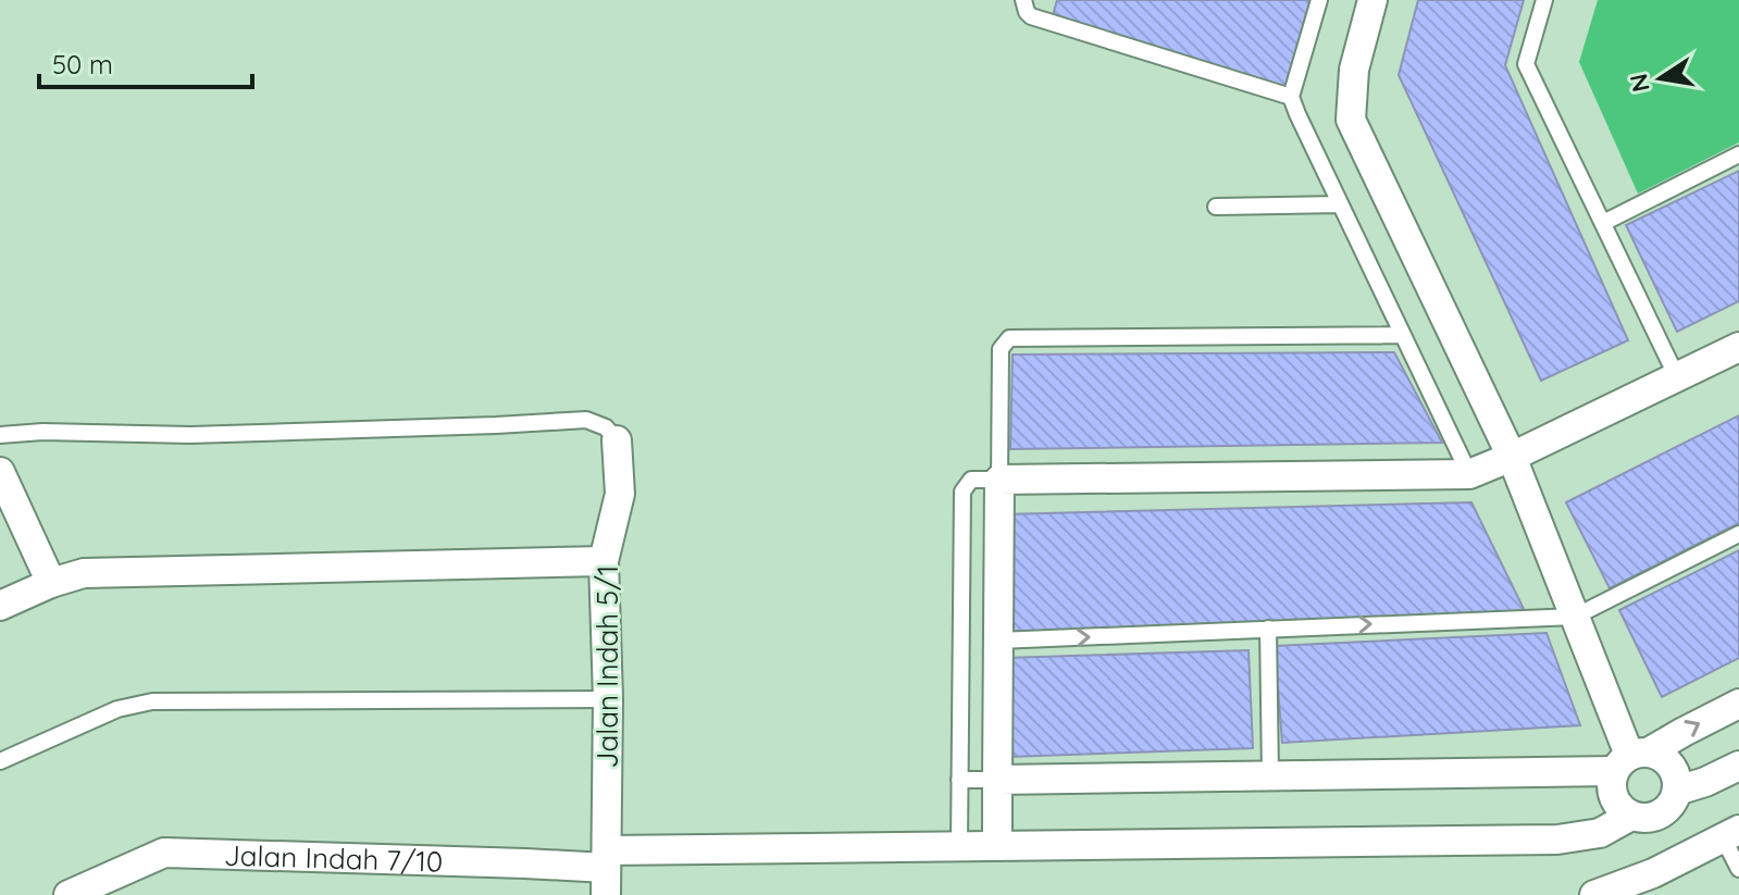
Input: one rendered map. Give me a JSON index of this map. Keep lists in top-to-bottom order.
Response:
{
  "streets": {
    "street": ["Jalan Indah 5/1", "Jalan Indah 7/10"]
  },
  "crossings": [
    ["Jalan Indah 5/1", "Jalan Indah 7/10"]
  ],
  "scale_bar": "50 m",
  "north": "left"
}
